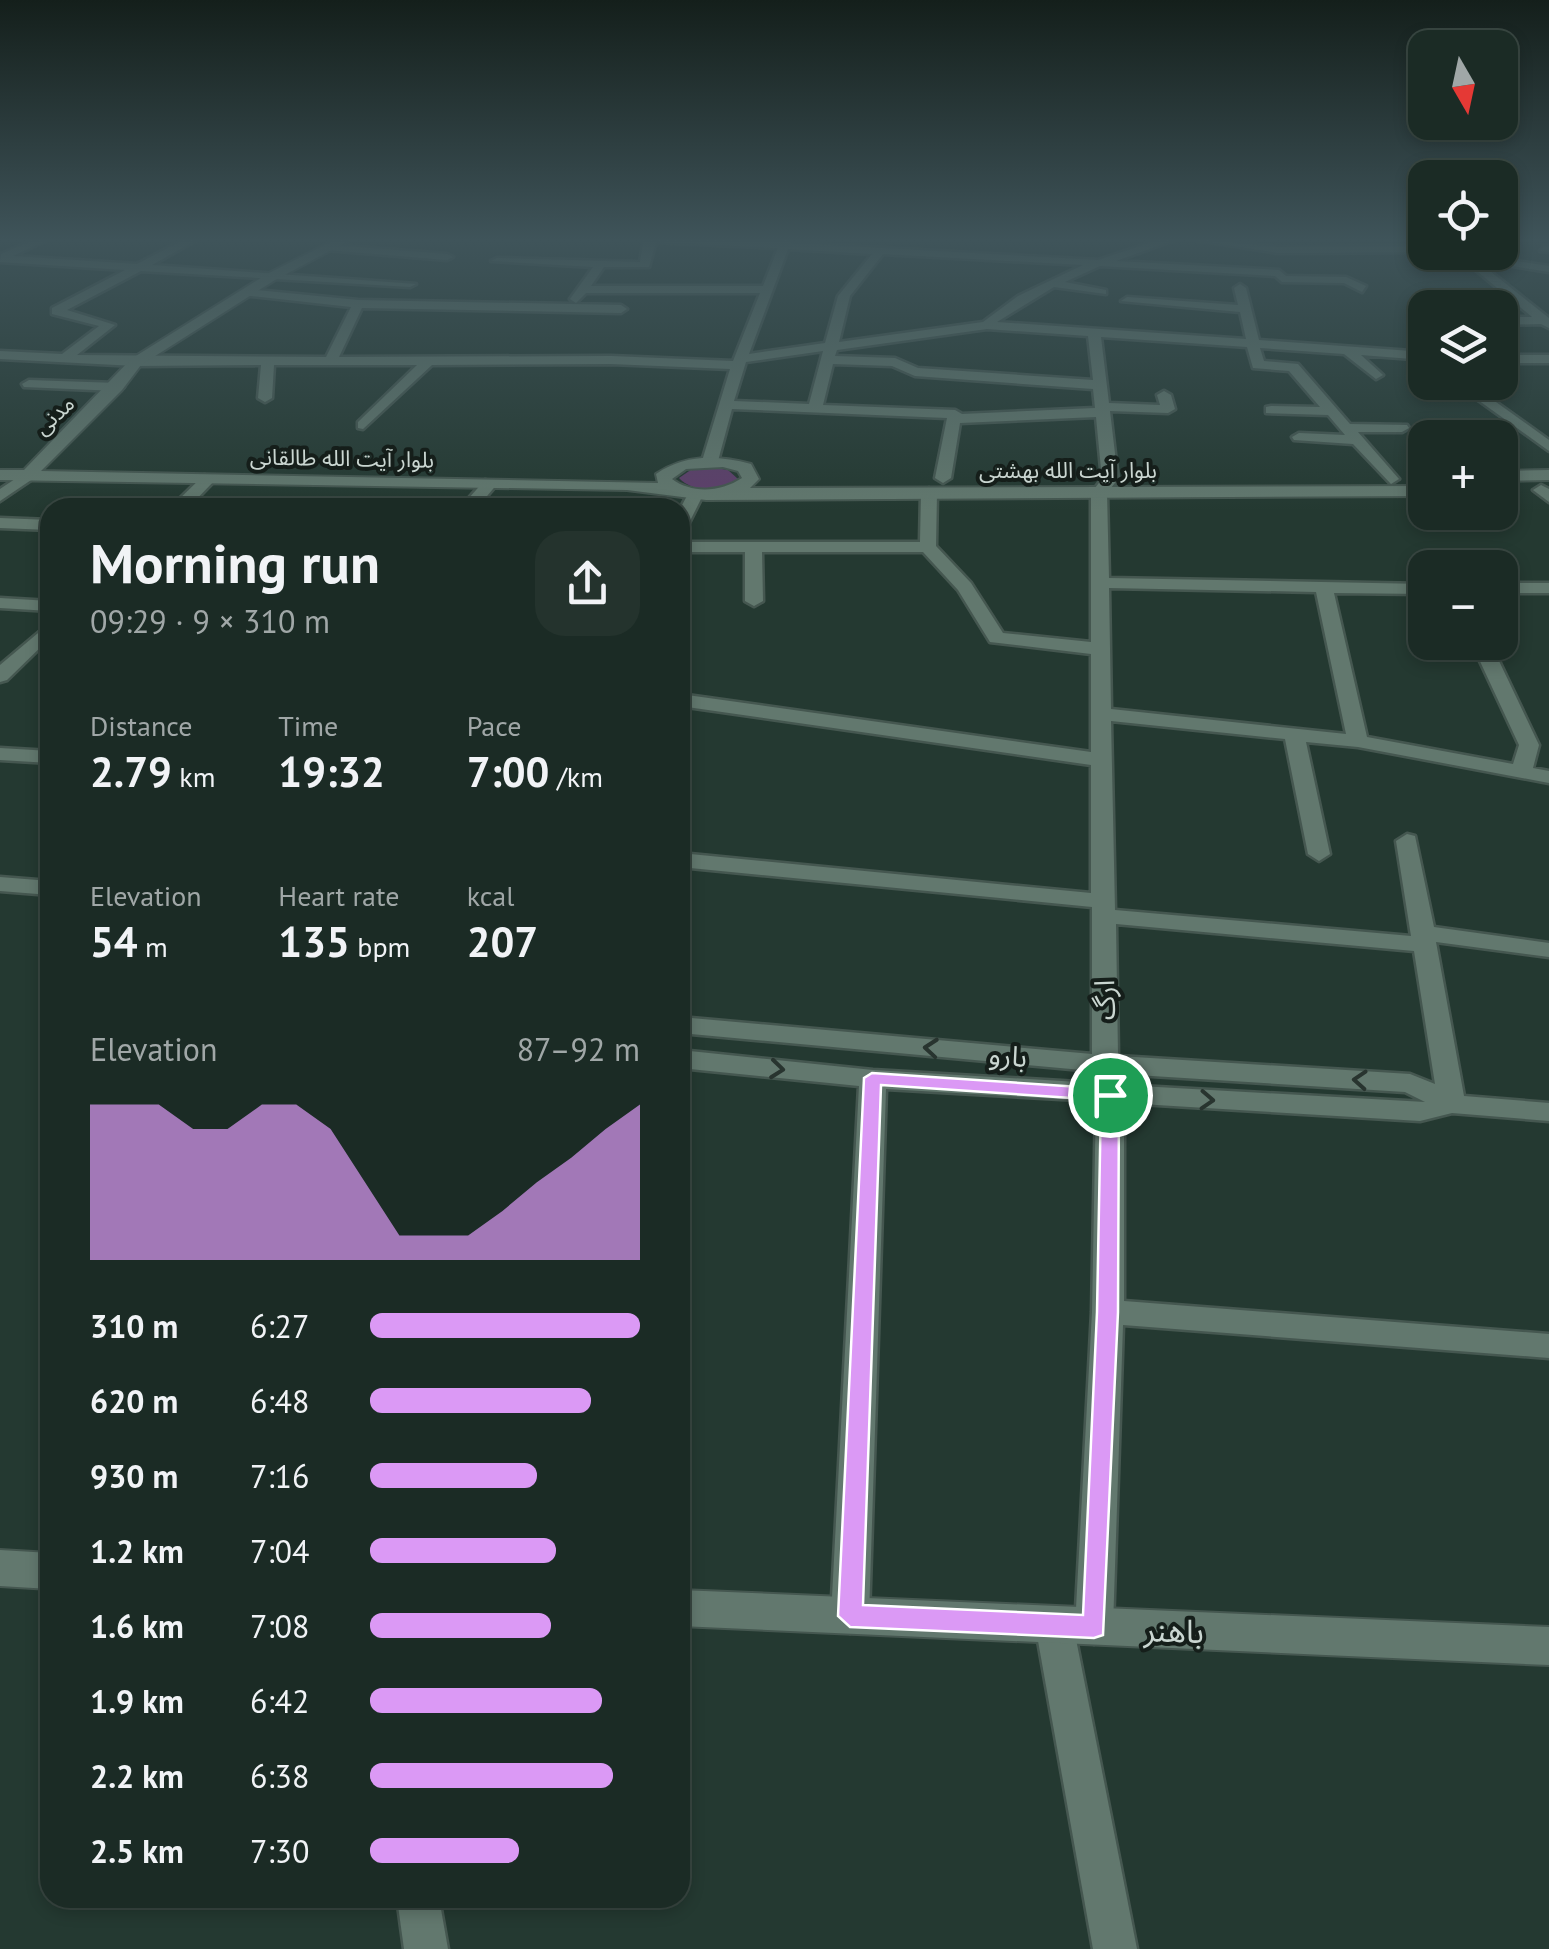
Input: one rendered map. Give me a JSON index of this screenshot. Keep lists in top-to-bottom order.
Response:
{
  "streets": {
    "street": [
      "مدنی",
      "بلوار آیت الله طالقانی",
      "بلوار آیت الله بهشتی",
      "ارگ",
      "بارو",
      "باهنر"
    ]
  },
  "crossings": [
    ["مدنی", "بلوار آیت الله طالقانی"],
    ["بلوار آیت الله طالقانی", "بلوار آیت الله بهشتی"],
    ["بلوار آیت الله بهشتی", "ارگ"],
    ["ارگ", "بارو"],
    ["ارگ", "باهنر"]
  ],
  "north": "bottom",
  "page": {
    "map_buttons": ["+", "−"],
    "heading": ["Morning run", "09:29 · 9 × 310 m"],
    "stats": [
      ["Distance", "2.79 km"],
      ["Time", "19:32"],
      ["Pace", "7:00 /km"],
      ["Elevation", "54 m"],
      ["Heart rate", "135 bpm"],
      ["kcal", "207"]
    ],
    "chart": ["Elevation", "87–92 m"],
    "list": [
      {
        "name": "310 m",
        "note": "6:27"
      },
      {
        "name": "620 m",
        "note": "6:48"
      },
      {
        "name": "930 m",
        "note": "7:16"
      },
      {
        "name": "1.2 km",
        "note": "7:04"
      },
      {
        "name": "1.6 km",
        "note": "7:08"
      },
      {
        "name": "1.9 km",
        "note": "6:42"
      },
      {
        "name": "2.2 km",
        "note": "6:38"
      },
      {
        "name": "2.5 km",
        "note": "7:30"
      }
    ]
  }
}
